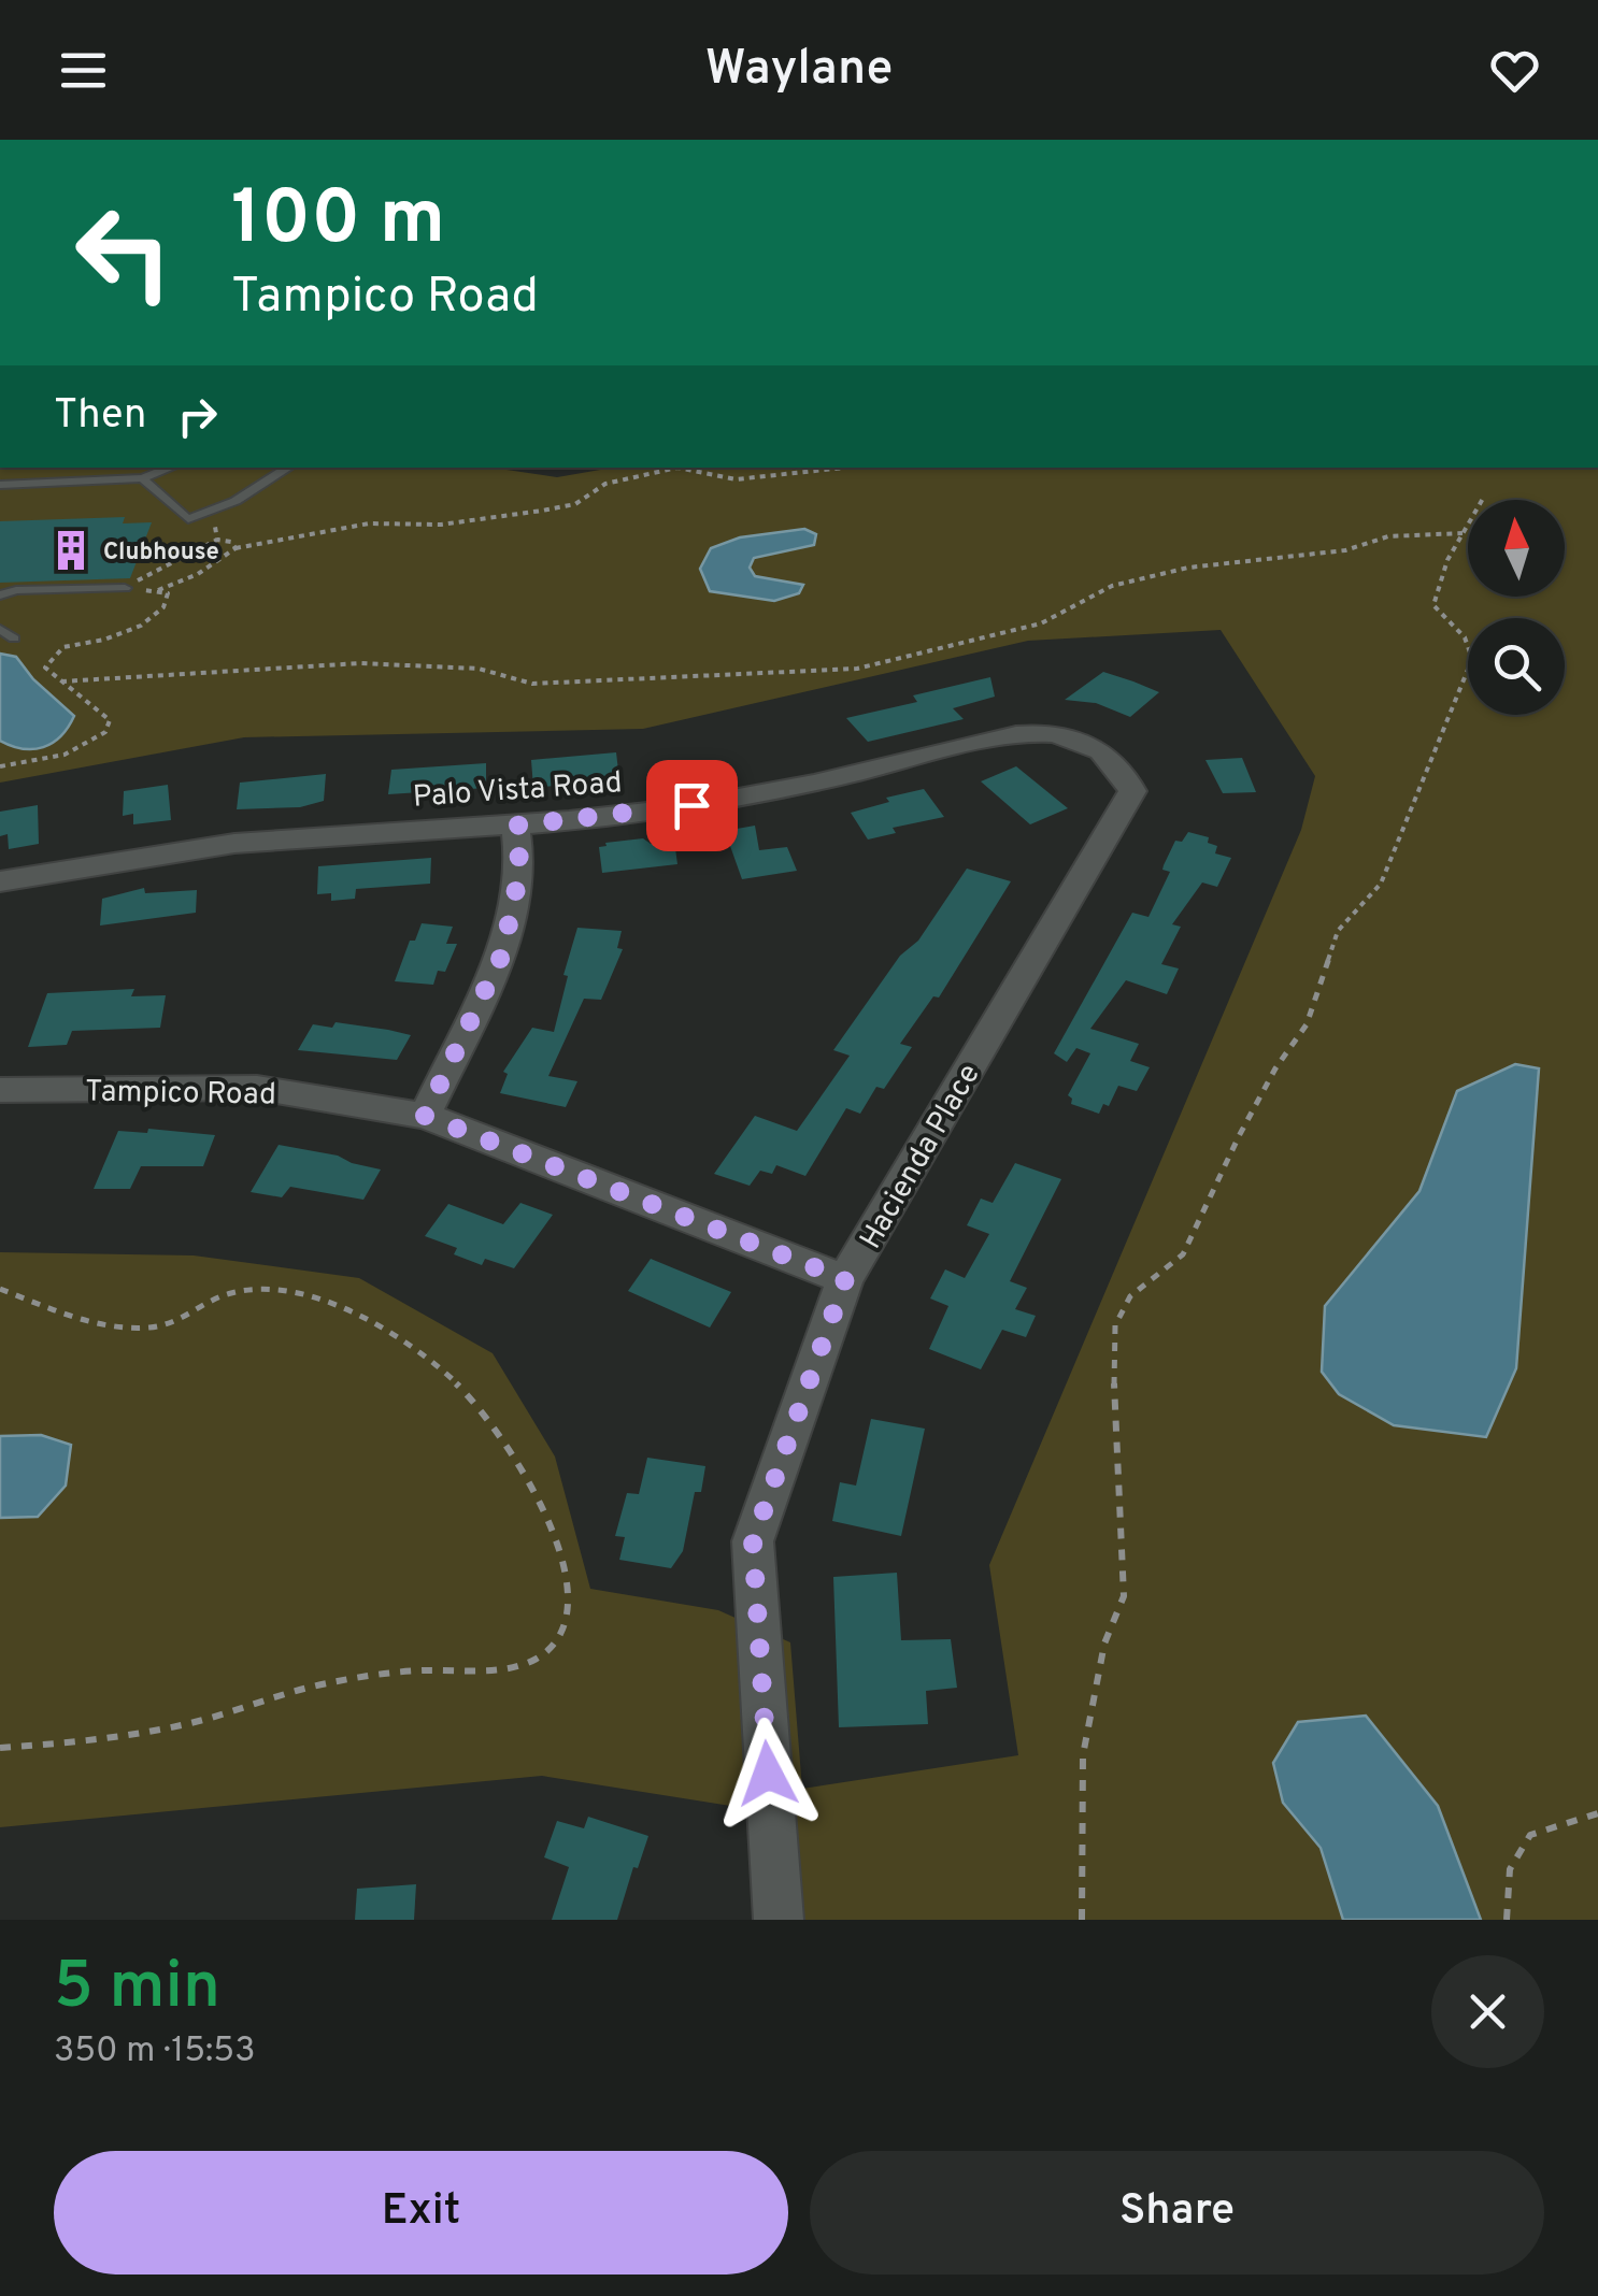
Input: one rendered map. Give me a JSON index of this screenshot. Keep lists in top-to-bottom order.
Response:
{
  "streets": {
    "street": ["Palo Vista Road", "Tampico Road", "Hacienda Place"]
  },
  "crossings": [
    ["Palo Vista Road", "Hacienda Place"],
    ["Tampico Road", "Hacienda Place"]
  ],
  "places": {
    "building": ["Clubhouse"]
  },
  "north": "top",
  "page": {
    "header": "Waylane",
    "turn": ["100 m", "Tampico Road"],
    "then": "Then",
    "heading": ["5 min", "350 m · 15:53"],
    "buttons": ["Exit", "Share"]
  }
}
